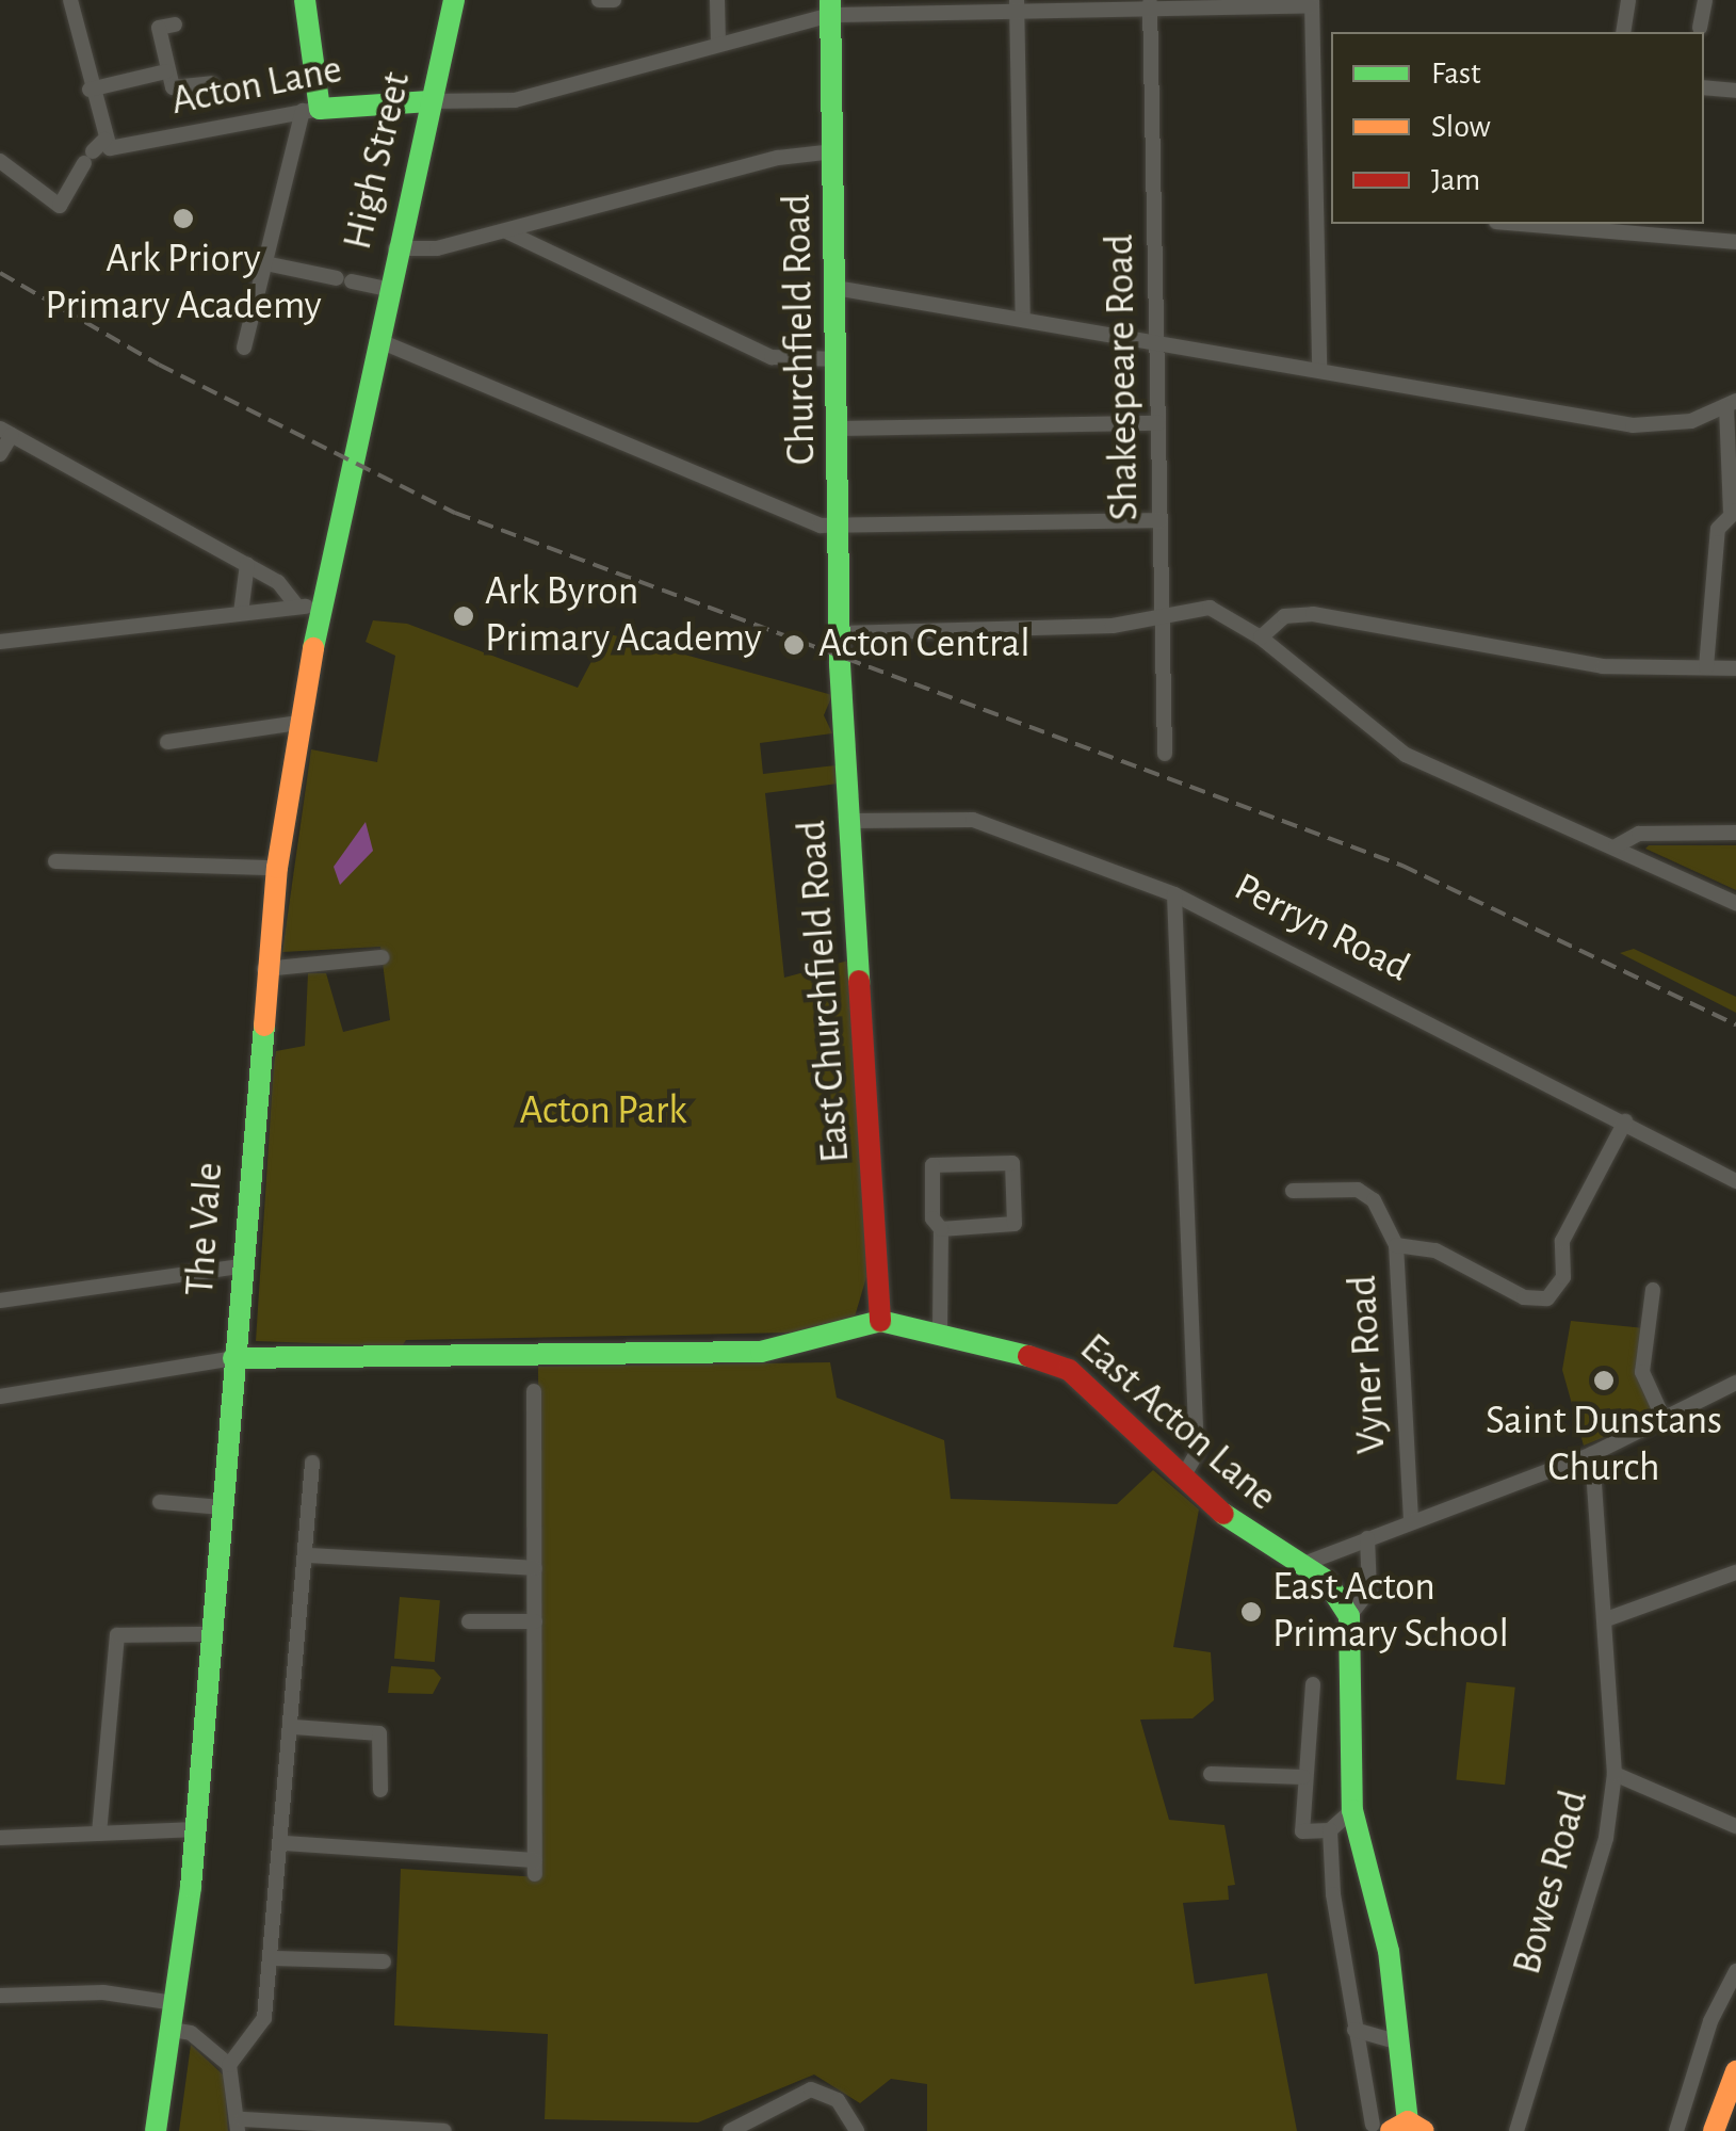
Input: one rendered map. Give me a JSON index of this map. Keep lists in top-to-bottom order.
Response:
{
  "streets": {
    "main road": [
      "Acton Lane",
      "High Street",
      "Churchfield Road",
      "East Churchfield Road",
      "The Vale",
      "East Acton Lane"
    ],
    "street": [
      "Shakespeare Road",
      "Perryn Road",
      "Vyner Road",
      "Bowes Road"
    ]
  },
  "crossings": [
    ["Acton Lane", "High Street"],
    ["High Street", "The Vale"],
    ["Churchfield Road", "East Churchfield Road"],
    ["Perryn Road", "East Churchfield Road"],
    ["Perryn Road", "Vyner Road"],
    ["East Churchfield Road", "East Acton Lane"],
    ["The Vale", "East Acton Lane"]
  ],
  "parks": ["Acton Park"],
  "places": [
    "Ark Priory Primary Academy",
    "Ark Byron Primary Academy",
    "Acton Central",
    "Saint Dunstans Church",
    "East Acton Primary School"
  ],
  "legend": ["Fast", "Slow", "Jam"]
}
